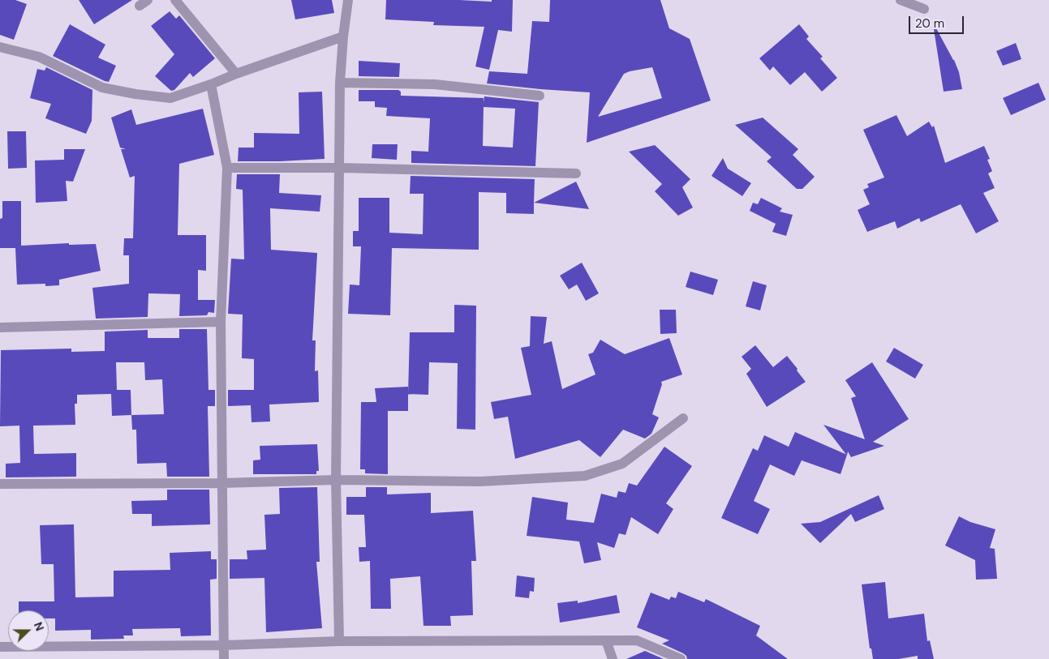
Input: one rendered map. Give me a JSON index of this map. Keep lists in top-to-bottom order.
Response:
{
  "scale_bar": "20 m",
  "north": "right"
}
